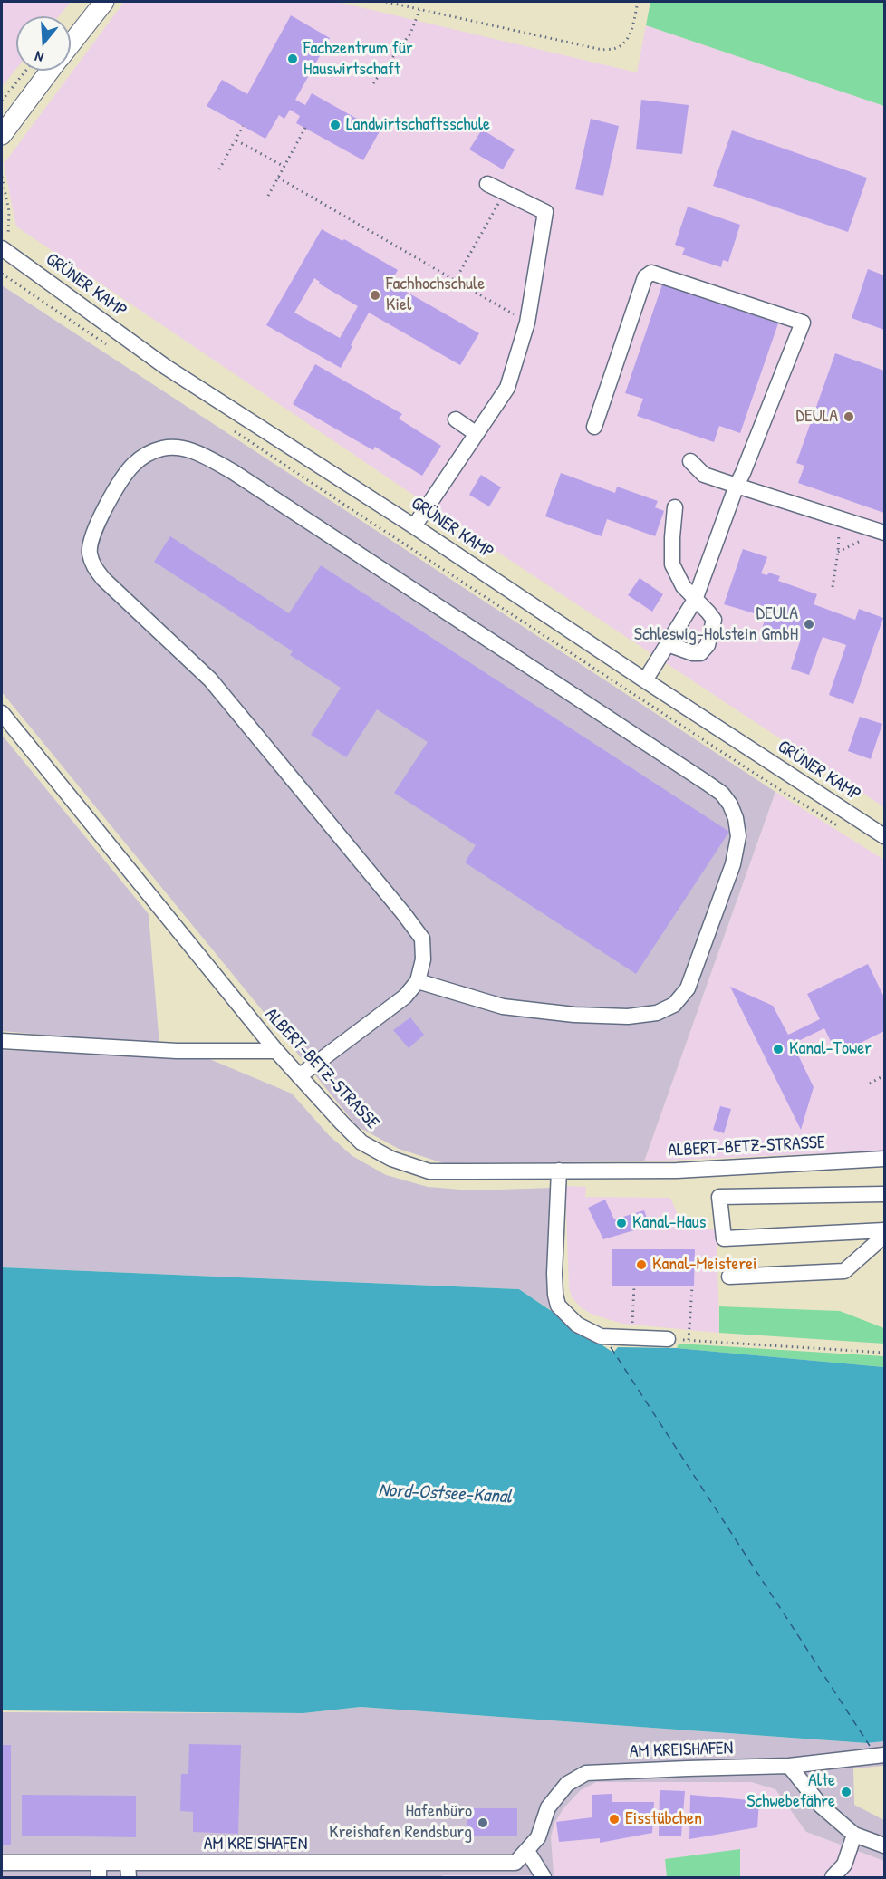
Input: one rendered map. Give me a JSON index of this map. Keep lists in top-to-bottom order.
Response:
{
  "streets": {
    "street": ["GRÜNER KAMP", "ALBERT-BETZ-STRASSE", "AM KREISHAFEN"]
  },
  "water": ["Nord-Ostsee-Kanal"],
  "places": [
    "Fachzentrum für Hauswirtschaft",
    "Landwirtschaftsschule",
    "Fachhochschule Kiel",
    "DEULA",
    "DEULA Schleswig-Holstein GmbH",
    "Kanal-Tower",
    "Kanal-Haus",
    "Kanal-Meisterei",
    "Alte Schwebefähre",
    "Eisstübchen",
    "Hafenbüro Kreishafen Rendsburg"
  ],
  "north": "bottom"
}
